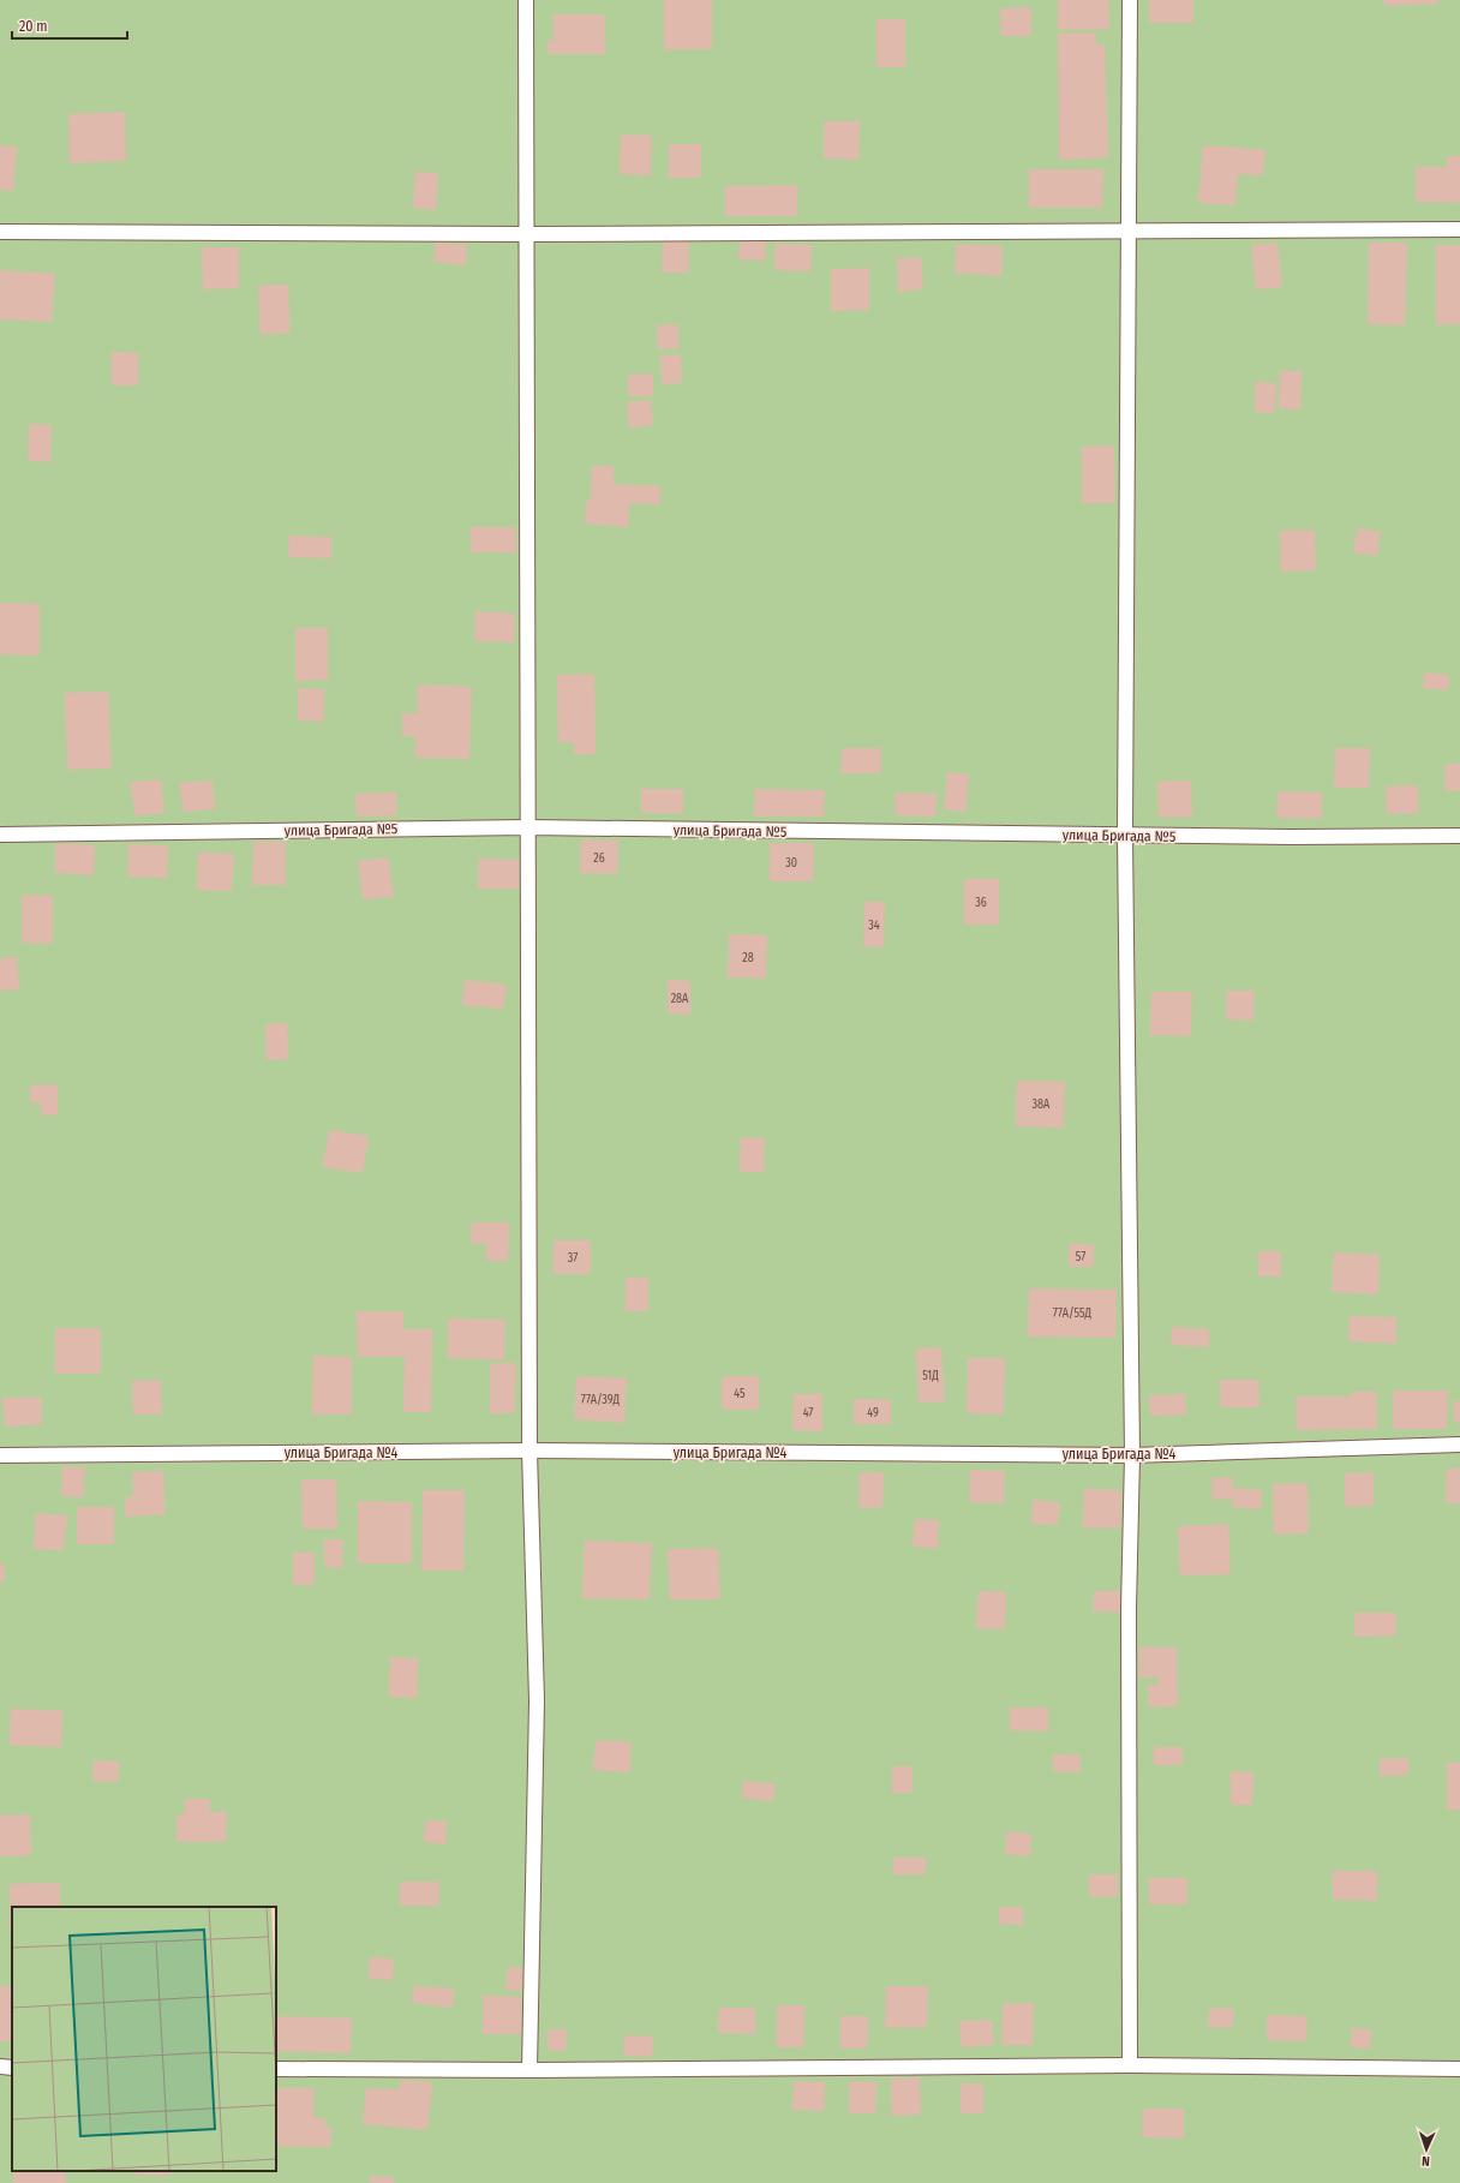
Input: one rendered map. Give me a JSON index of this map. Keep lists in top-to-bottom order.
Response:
{
  "streets": {
    "lane": ["улица Бригада №5", "улица Бригада №4"]
  },
  "house_numbers": [
    "26",
    "30",
    "36",
    "34",
    "28",
    "28А",
    "38А",
    "57",
    "37",
    "77А/55Д",
    "51Д",
    "45",
    "77А/39Д",
    "47",
    "49"
  ],
  "scale_bar": "20 m",
  "north": "bottom"
}
